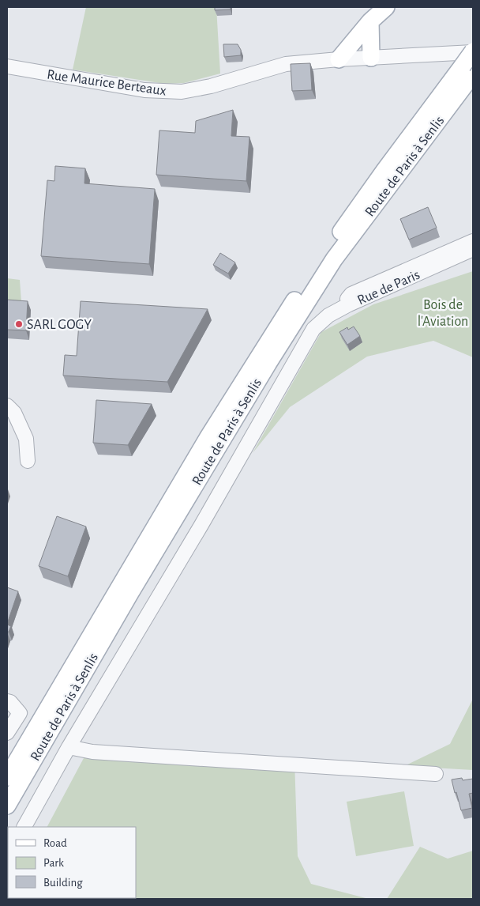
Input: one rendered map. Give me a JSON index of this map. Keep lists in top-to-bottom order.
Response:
{
  "streets": {
    "main road": ["Route de Paris à Senlis"],
    "street": ["Rue Maurice Berteaux", "Rue de Paris"]
  },
  "parks": ["Bois de l'Aviation"],
  "places": ["SARL GOGY"],
  "legend": ["Road", "Park", "Building"]
}
